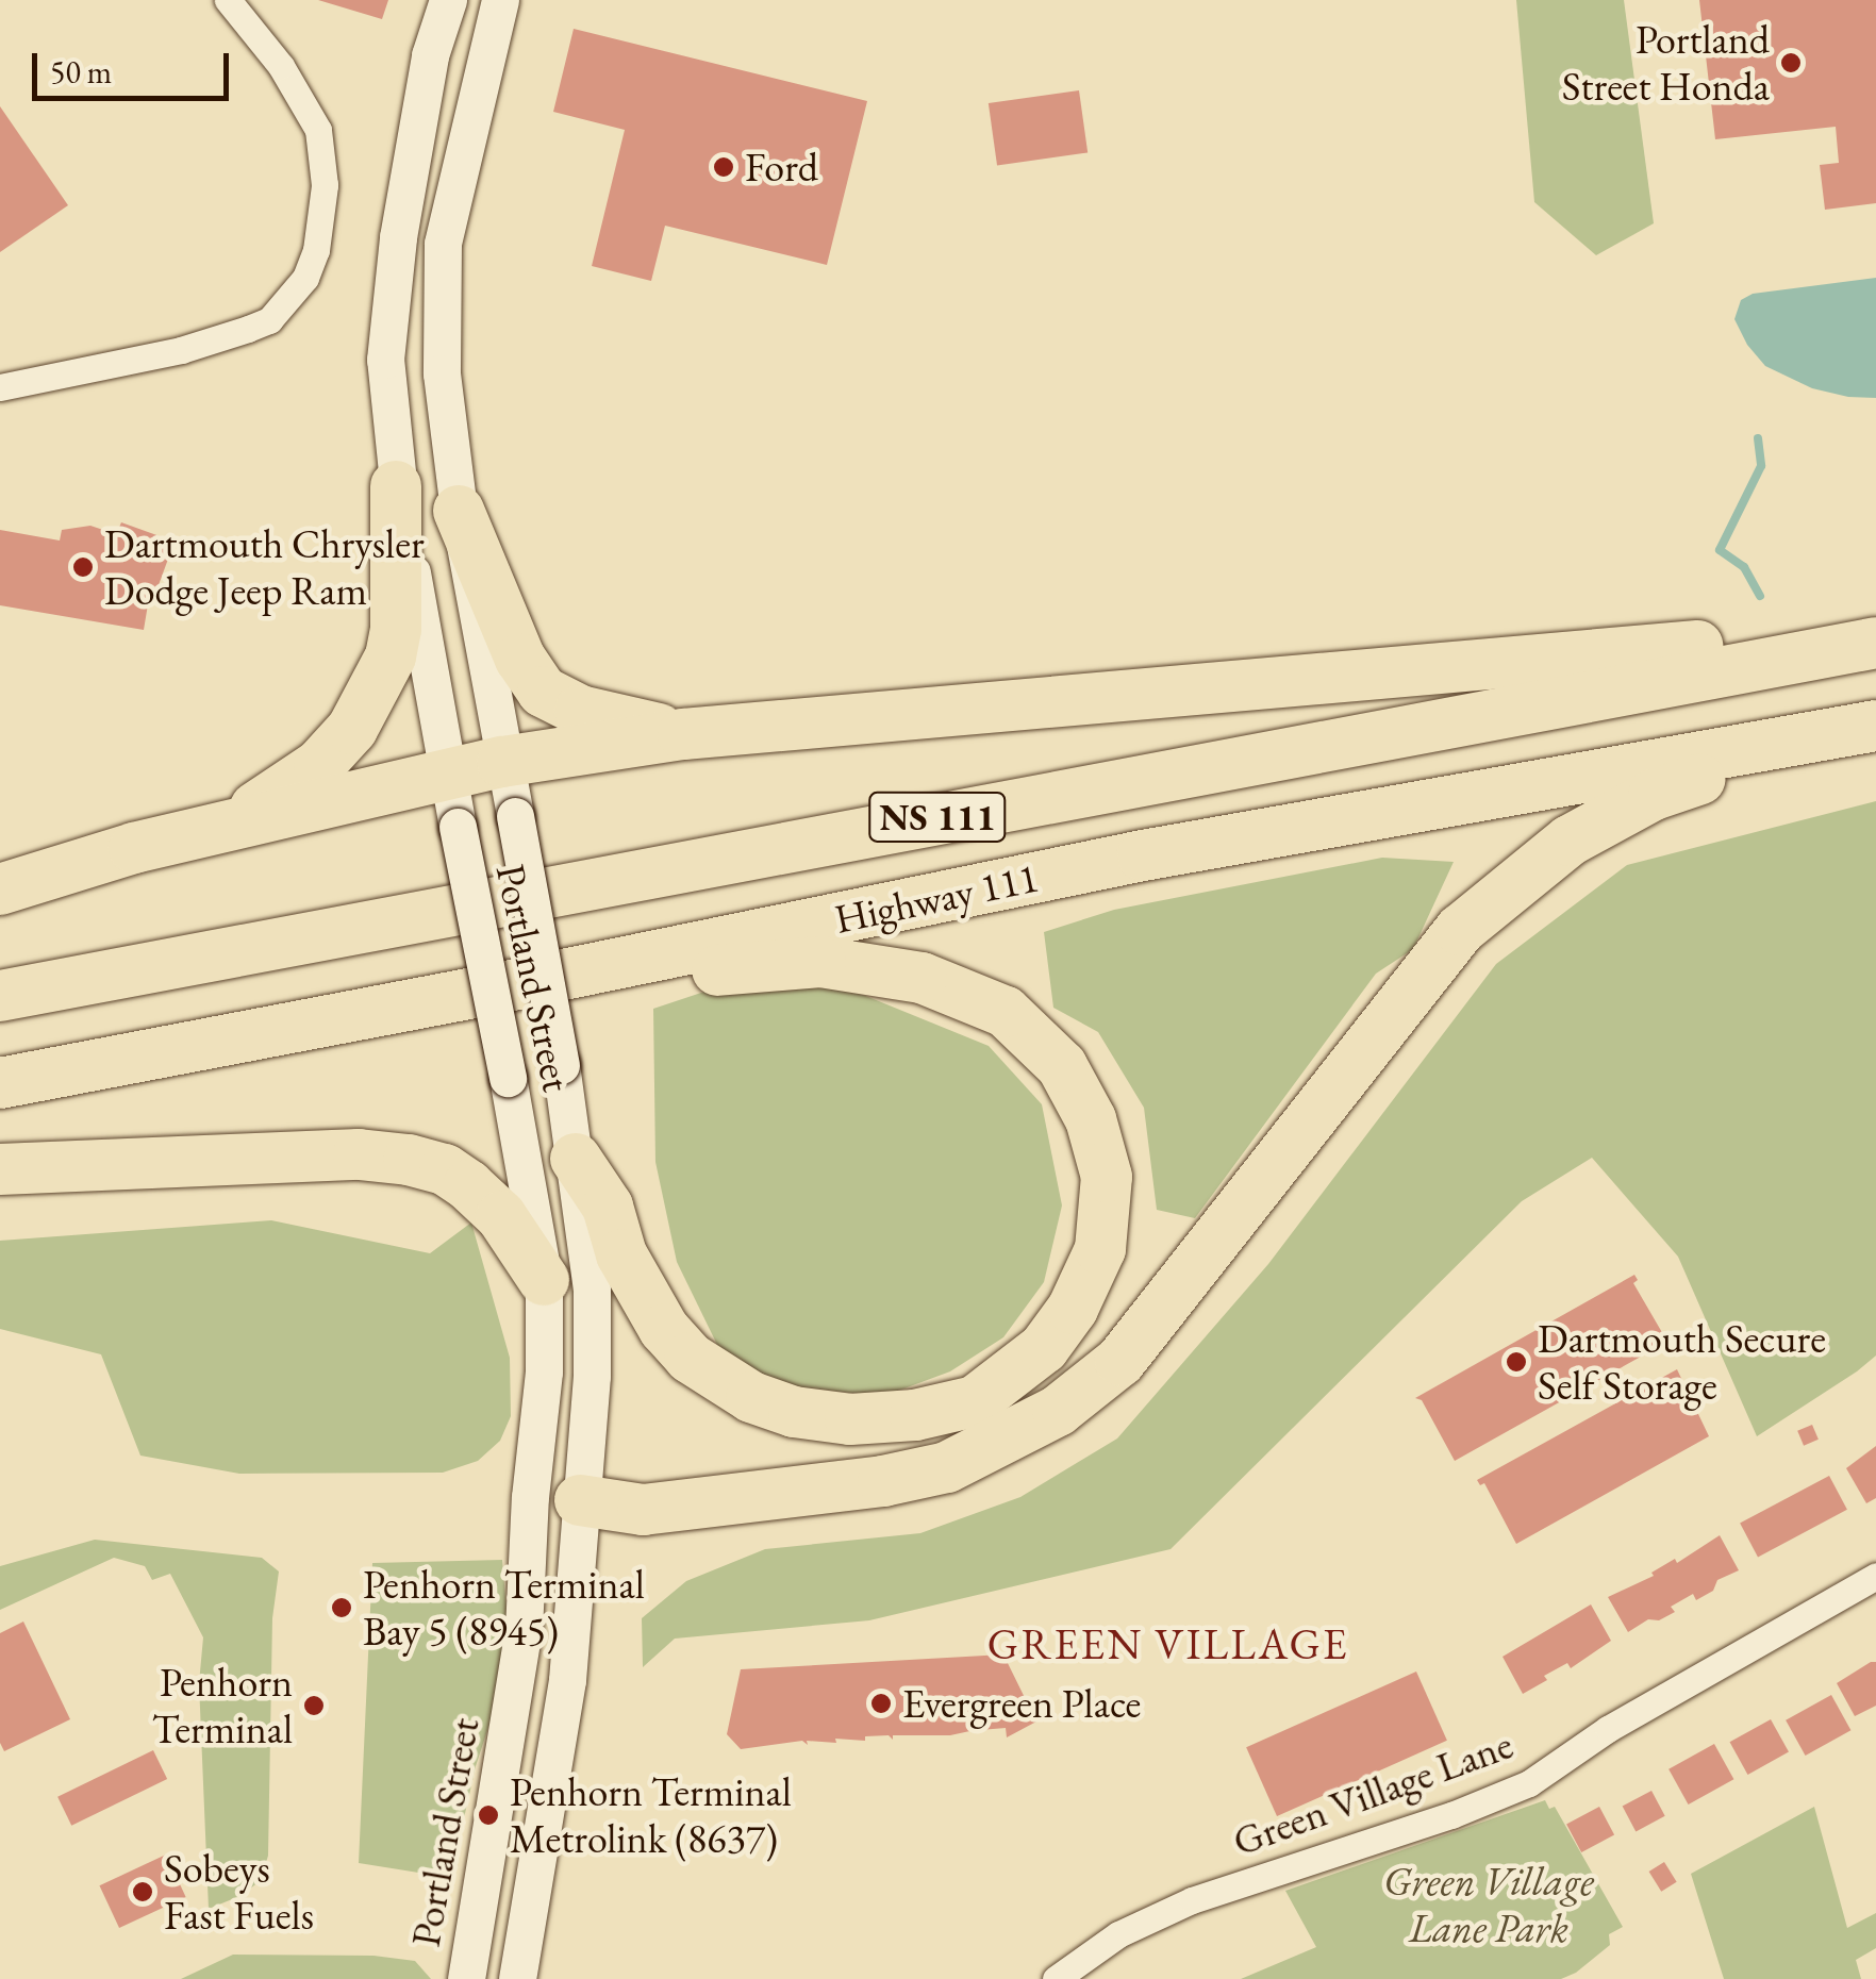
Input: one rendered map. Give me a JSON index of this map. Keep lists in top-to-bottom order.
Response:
{
  "streets": {
    "highway": ["NS 111", "Highway 111"],
    "main road": ["Portland Street"],
    "street": ["Green Village Lane"]
  },
  "districts": ["GREEN VILLAGE"],
  "parks": ["Green Village Lane Park"],
  "places": [
    "Portland Street Honda",
    "Ford",
    "Dartmouth Chrysler Dodge Jeep Ram",
    "Dartmouth Secure Self Storage",
    "Penhorn Terminal Bay 5 (8945)",
    "Evergreen Place",
    "Penhorn Terminal",
    "Penhorn Terminal Metrolink (8637)",
    "Sobeys Fast Fuels"
  ],
  "scale_bar": "50 m"
}
